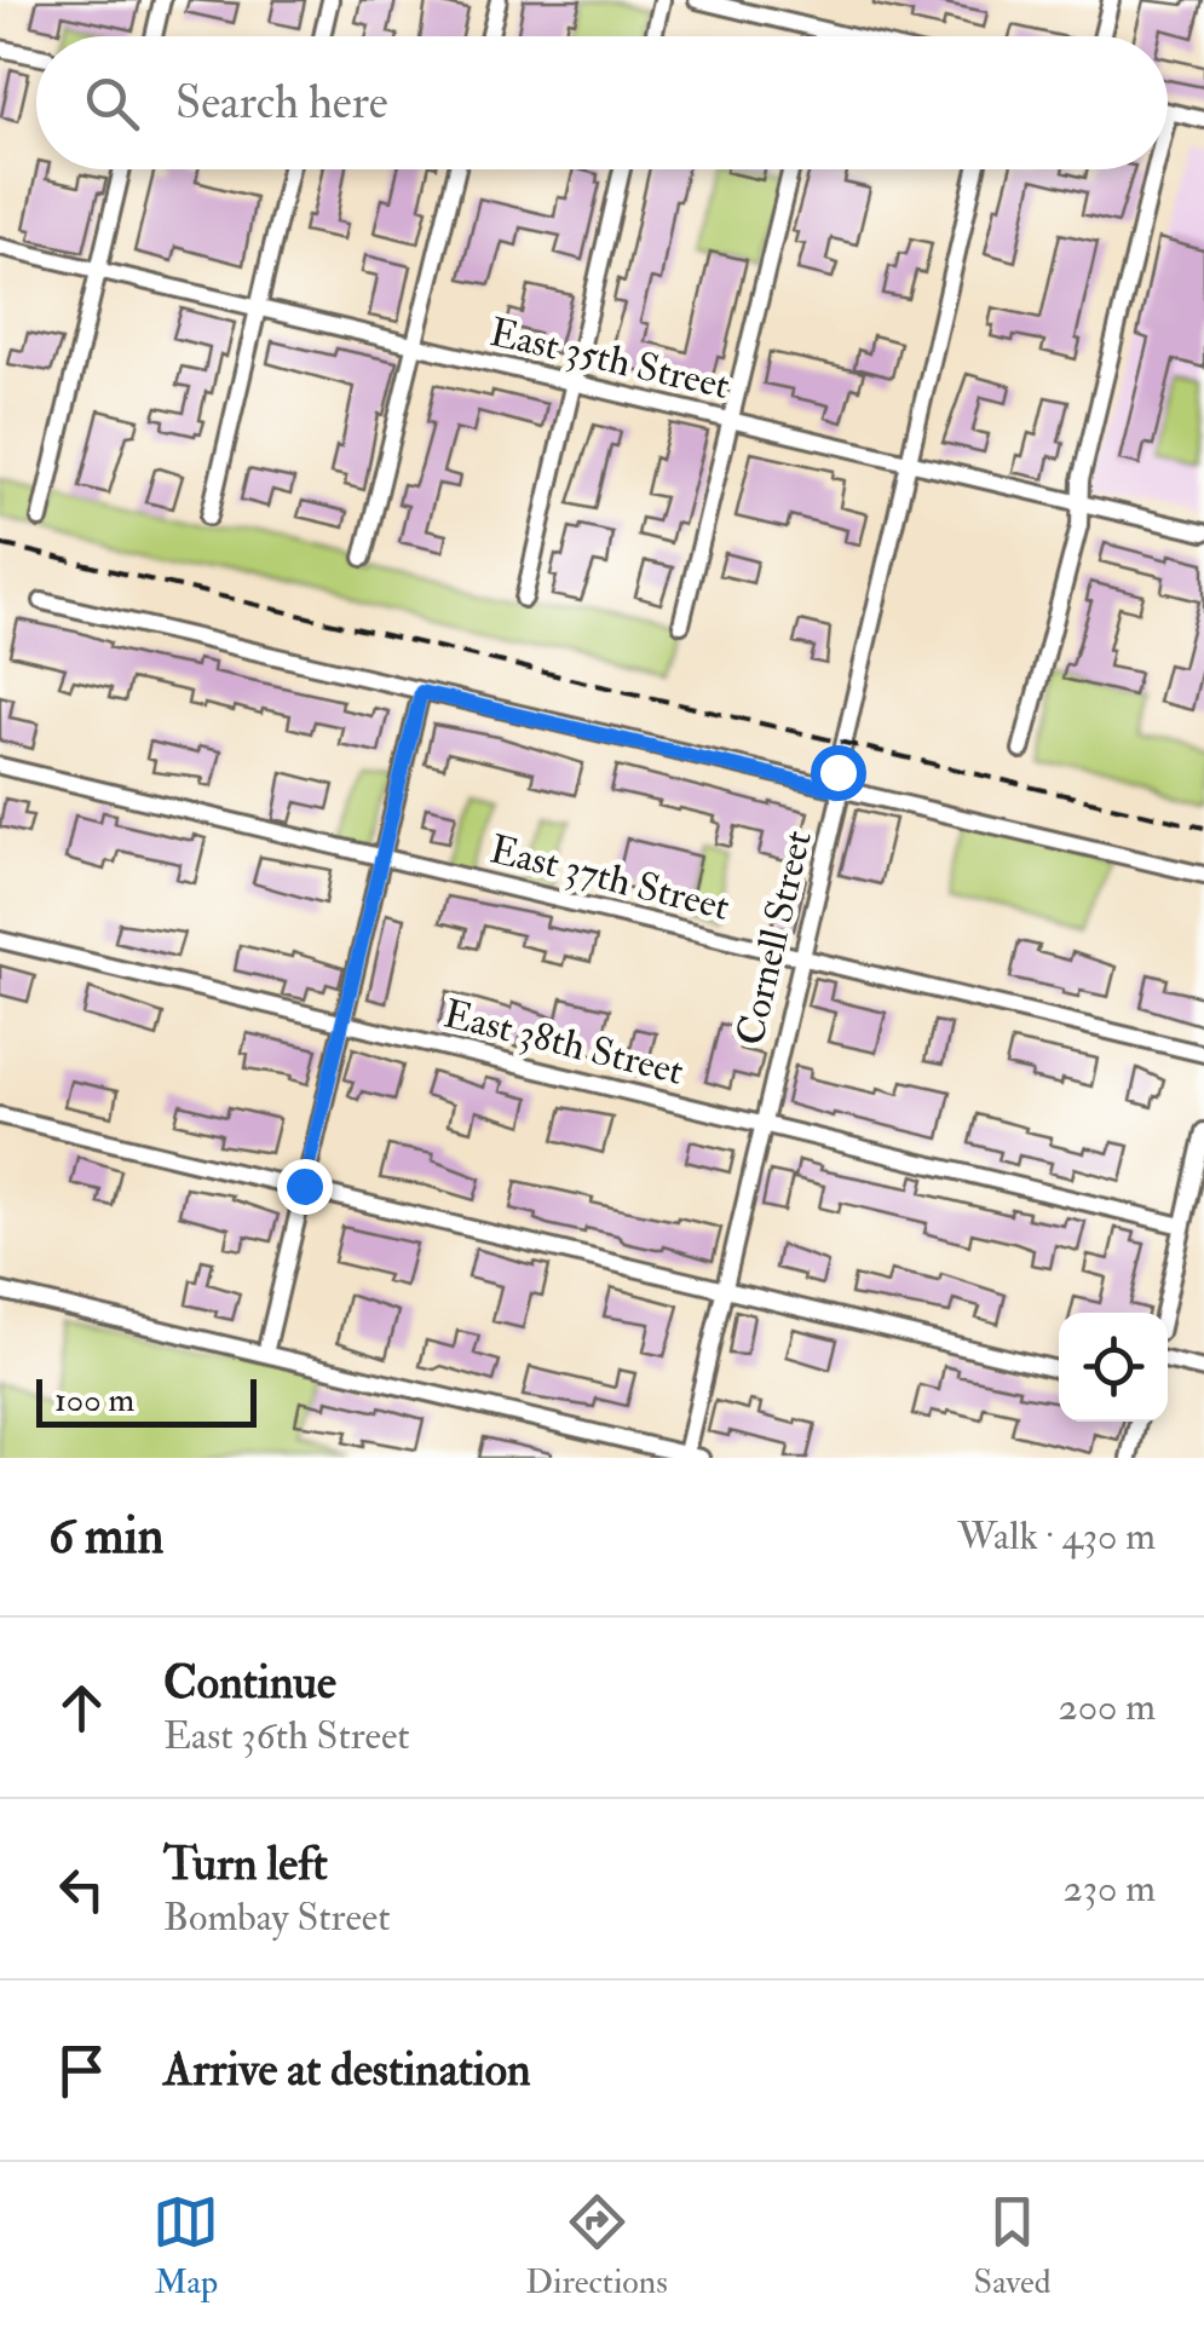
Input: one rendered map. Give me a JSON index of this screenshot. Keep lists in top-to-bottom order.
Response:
{
  "streets": {
    "street": [
      "East 35th Street",
      "East 37th Street",
      "Cornell Street",
      "East 38th Street"
    ]
  },
  "crossings": [
    ["East 35th Street", "Cornell Street"],
    ["East 37th Street", "Cornell Street"],
    ["Cornell Street", "East 38th Street"]
  ],
  "scale_bar": "100 m",
  "page": {
    "search": "Search here",
    "scale": "100 m",
    "heading": ["6 min", "Walk · 430 m"],
    "list": [
      ["Continue", "East 36th Street", "200 m"],
      ["Turn left", "Bombay Street", "230 m"],
      "Arrive at destination"
    ],
    "nav": ["Map", "Directions", "Saved"]
  }
}
